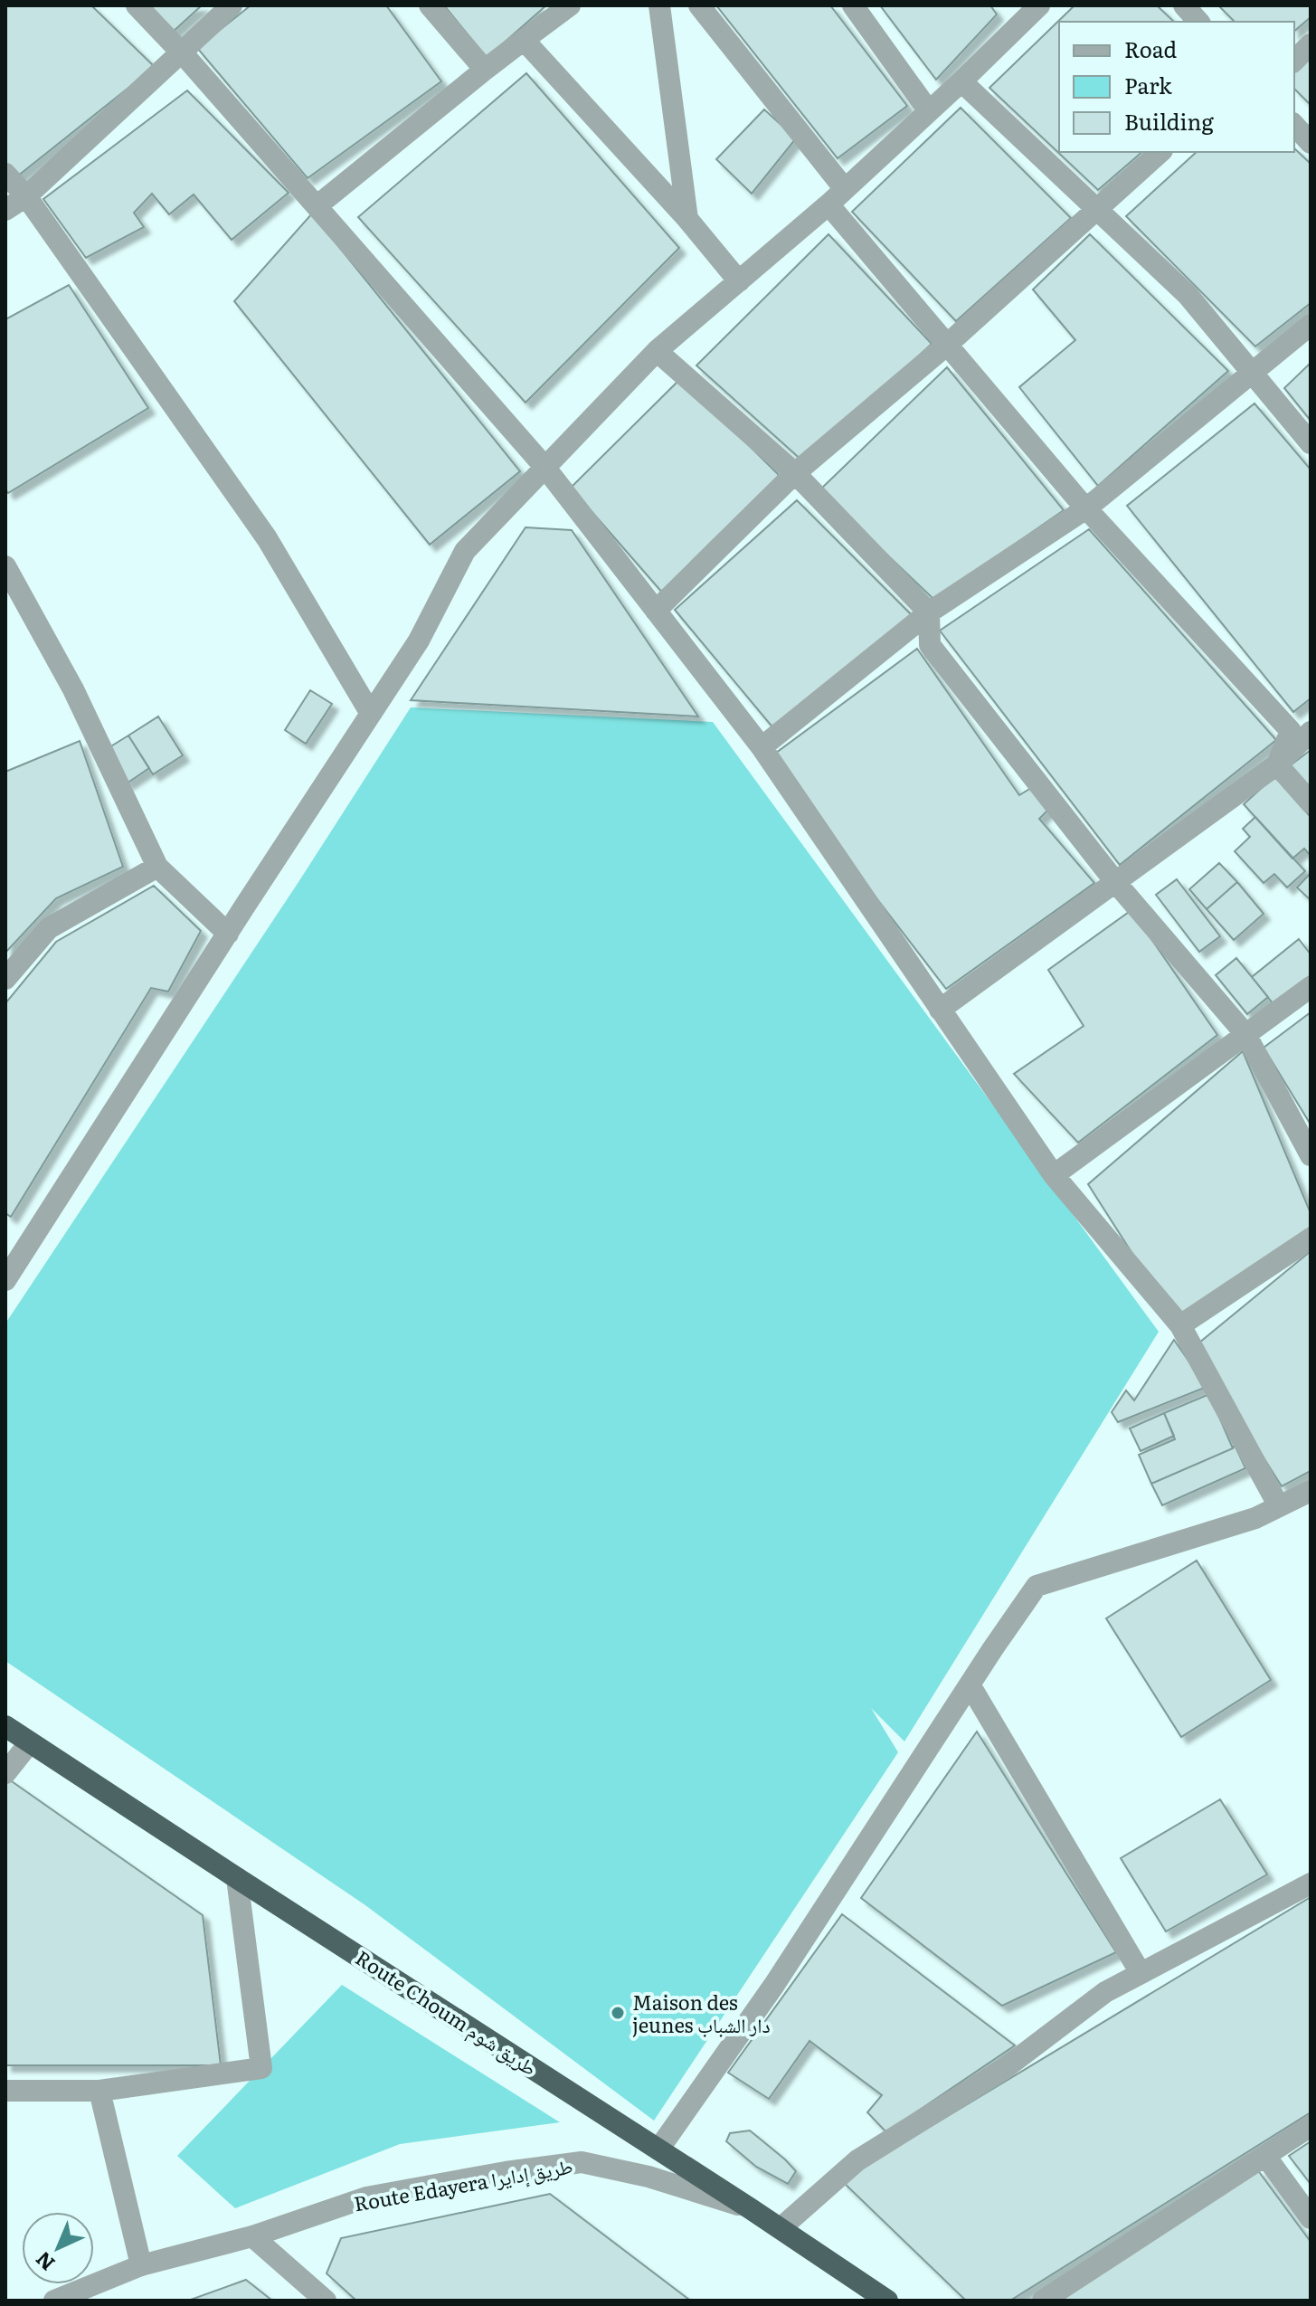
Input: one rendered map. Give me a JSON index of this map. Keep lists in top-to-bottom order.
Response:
{
  "streets": {
    "highway": ["Route Choum طريق شوم"],
    "street": ["Route Edayera طريق إدايرا"]
  },
  "crossings": [
    ["Route Choum طريق شوم", "Route Edayera طريق إدايرا"]
  ],
  "places": ["Maison des jeunes دار الشباب"],
  "legend": ["Road", "Park", "Building"],
  "north": "bottom left"
}
